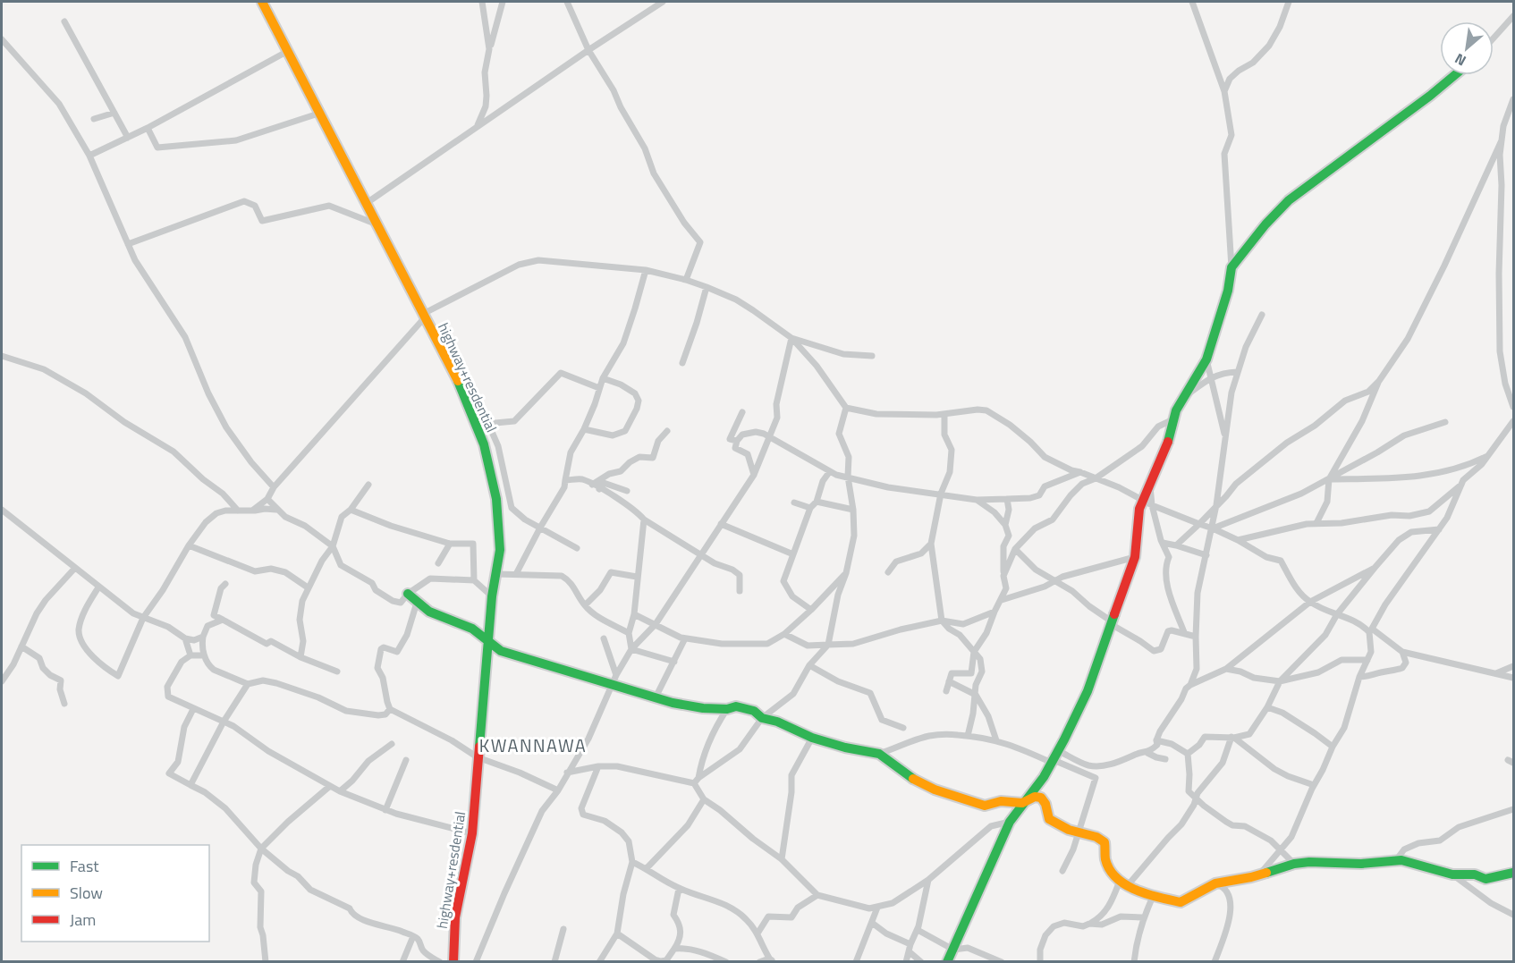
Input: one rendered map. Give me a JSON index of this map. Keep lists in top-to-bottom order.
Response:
{
  "streets": {
    "main road": ["highway+resdential"]
  },
  "districts": ["KWANNAWA"],
  "legend": ["Fast", "Slow", "Jam"],
  "north": "bottom left"
}
